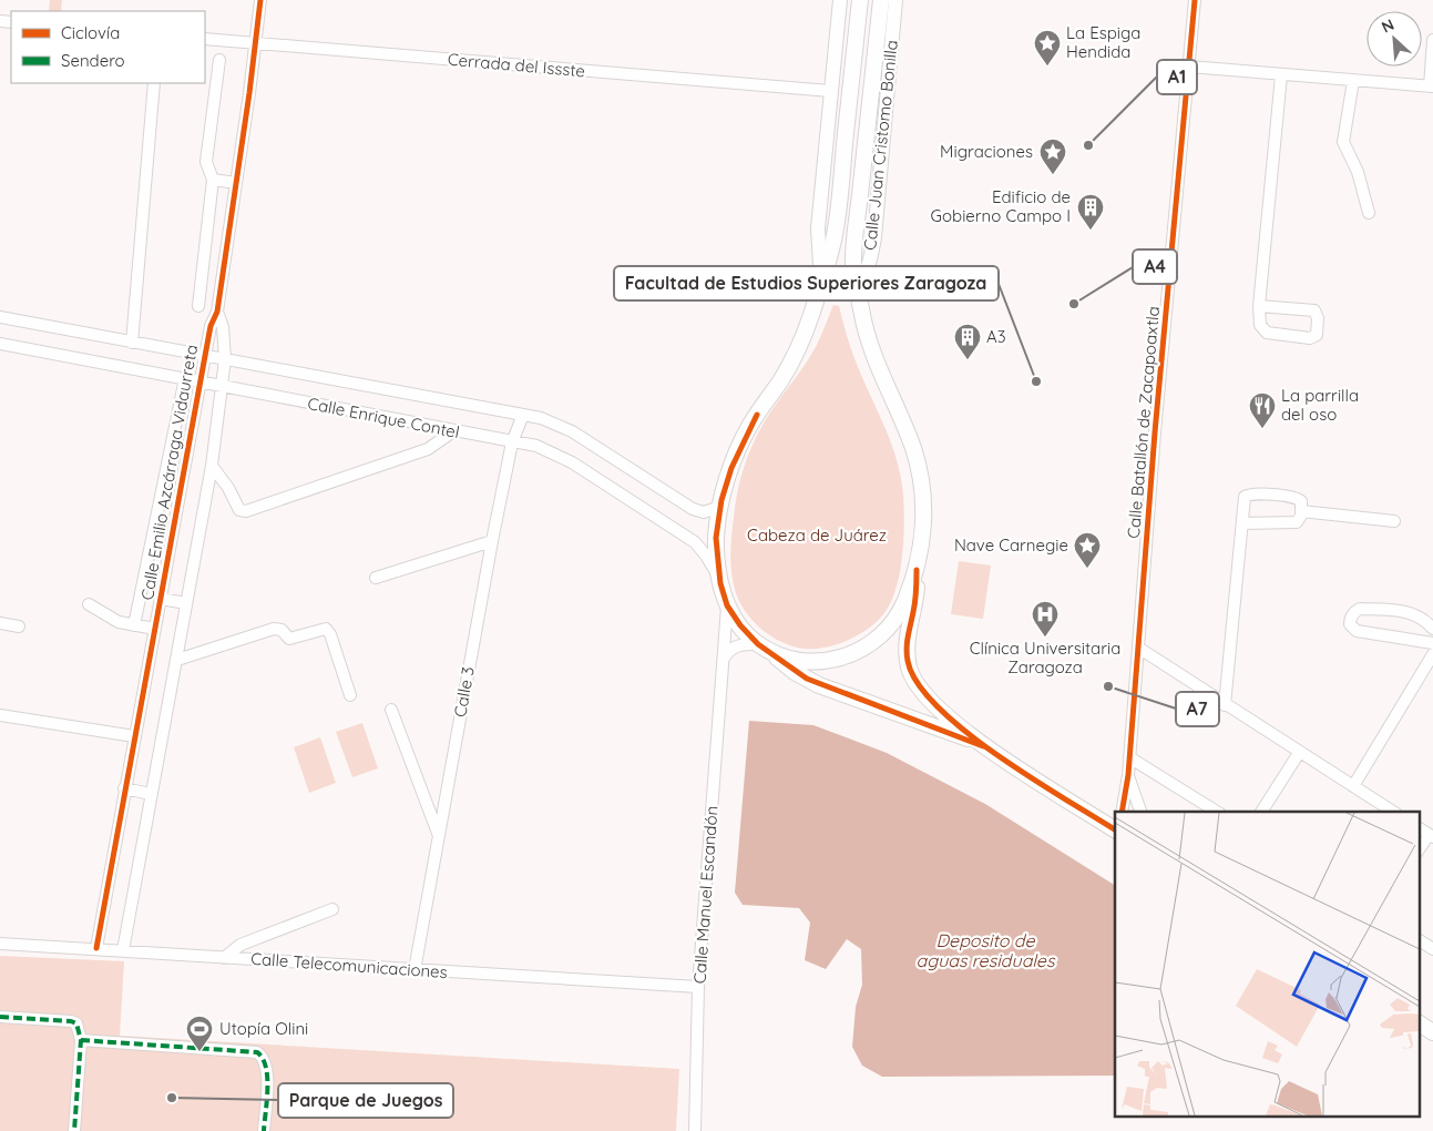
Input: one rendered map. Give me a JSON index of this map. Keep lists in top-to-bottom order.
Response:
{
  "streets": {
    "main road": ["Calle Juan Cristomo Bonilla"],
    "street": [
      "Cerrada del Issste",
      "Calle Enrique Contel",
      "Calle Batallón de Zacapoaxtla",
      "Calle Emilio Azcárraga Vidaurreta",
      "Calle 3",
      "Calle Manuel Escandón",
      "Calle Telecomunicaciones"
    ]
  },
  "crossings": [
    ["Cerrada del Issste", "Calle Emilio Azcárraga Vidaurreta"],
    ["Calle Enrique Contel", "Calle Emilio Azcárraga Vidaurreta"],
    ["Calle Enrique Contel", "Calle 3"],
    ["Calle Emilio Azcárraga Vidaurreta", "Calle Telecomunicaciones"],
    ["Calle 3", "Calle Telecomunicaciones"],
    ["Calle Manuel Escandón", "Calle Telecomunicaciones"]
  ],
  "water": ["Deposito de aguas residuales"],
  "parks": ["Cabeza de Juárez"],
  "places": {
    "place": ["La Espiga Hendida", "Migraciones", "Nave Carnegie"],
    "other": [
      "A1",
      "A4",
      "Facultad de Estudios Superiores Zaragoza",
      "A7",
      "Parque de Juegos"
    ],
    "building": ["Edificio de Gobierno Campo I", "A3"],
    "restaurant": ["La parrilla del oso"],
    "hospital": ["Clínica Universitaria Zaragoza"],
    "sports": ["Utopía Olini"]
  },
  "legend": ["Ciclovía", "Sendero"],
  "north": "top left"
}
